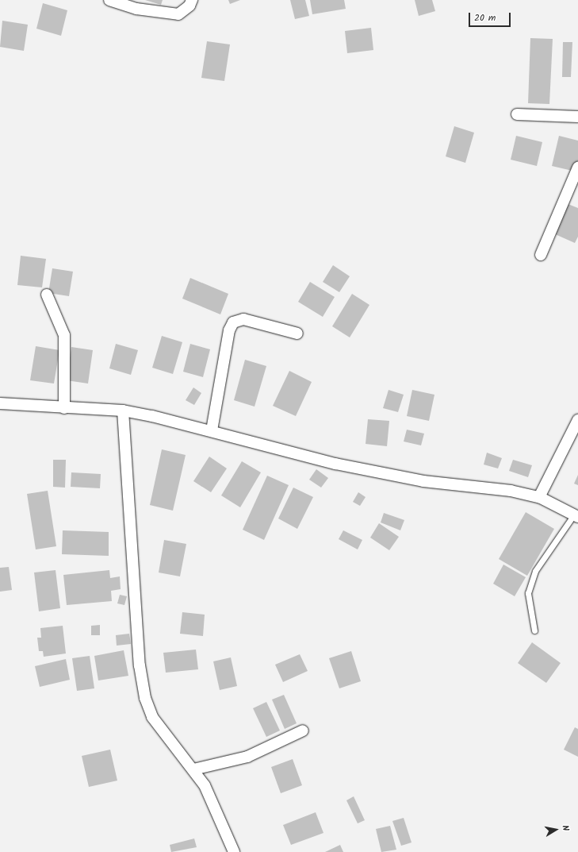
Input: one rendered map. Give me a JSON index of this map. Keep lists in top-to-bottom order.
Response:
{
  "scale_bar": "20 m",
  "north": "right"
}
